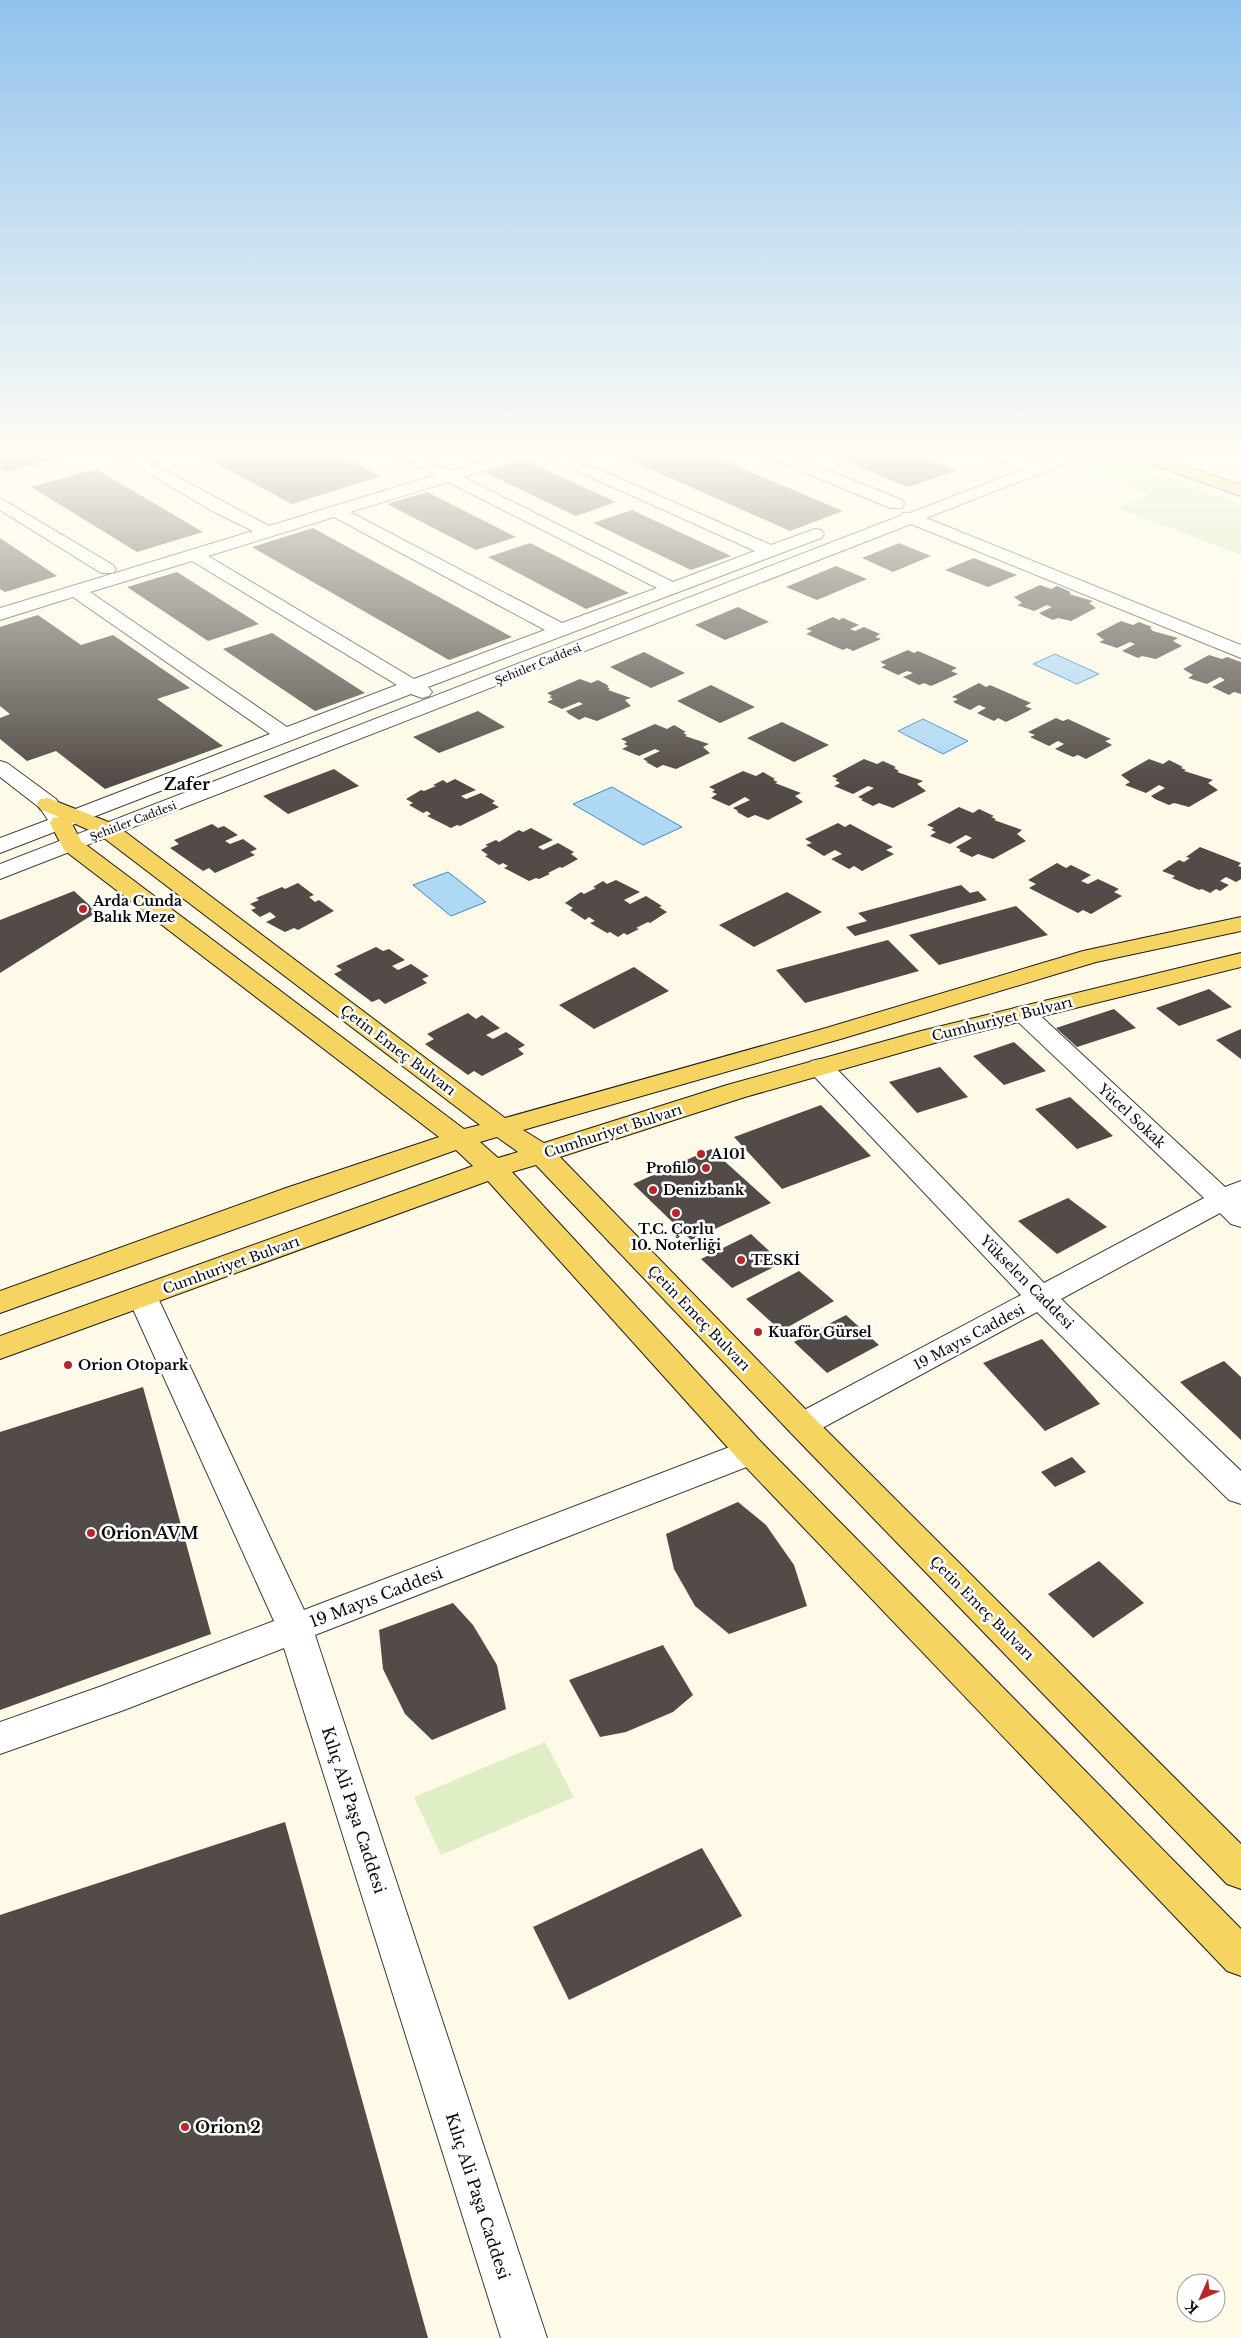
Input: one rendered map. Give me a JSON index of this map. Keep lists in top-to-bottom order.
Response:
{
  "streets": {
    "main road": ["Cumhuriyet Bulvarı", "Çetin Emeç Bulvarı"],
    "street": [
      "Şehitler Caddesi",
      "Yücel Sokak",
      "Yükselen Caddesi",
      "19 Mayıs Caddesi",
      "Kılıç Ali Paşa Caddesi"
    ]
  },
  "crossings": [
    ["Şehitler Caddesi", "Çetin Emeç Bulvarı"],
    ["Cumhuriyet Bulvarı", "Çetin Emeç Bulvarı"],
    ["Cumhuriyet Bulvarı", "Yücel Sokak"],
    ["Cumhuriyet Bulvarı", "Yükselen Caddesi"],
    ["Cumhuriyet Bulvarı", "Kılıç Ali Paşa Caddesi"],
    ["Çetin Emeç Bulvarı", "19 Mayıs Caddesi"],
    ["Yücel Sokak", "19 Mayıs Caddesi"],
    ["Yükselen Caddesi", "19 Mayıs Caddesi"],
    ["19 Mayıs Caddesi", "Kılıç Ali Paşa Caddesi"]
  ],
  "districts": ["Zafer"],
  "places": [
    "Arda Cunda Balık Meze",
    "A101",
    "Profilo",
    "Denizbank",
    "T.C. Çorlu 10. Noterliği",
    "TESKİ",
    "Kuaför Gürsel",
    "Orion Otopark",
    "Orion AVM",
    "Orion 2"
  ],
  "north": "bottom left"
}
